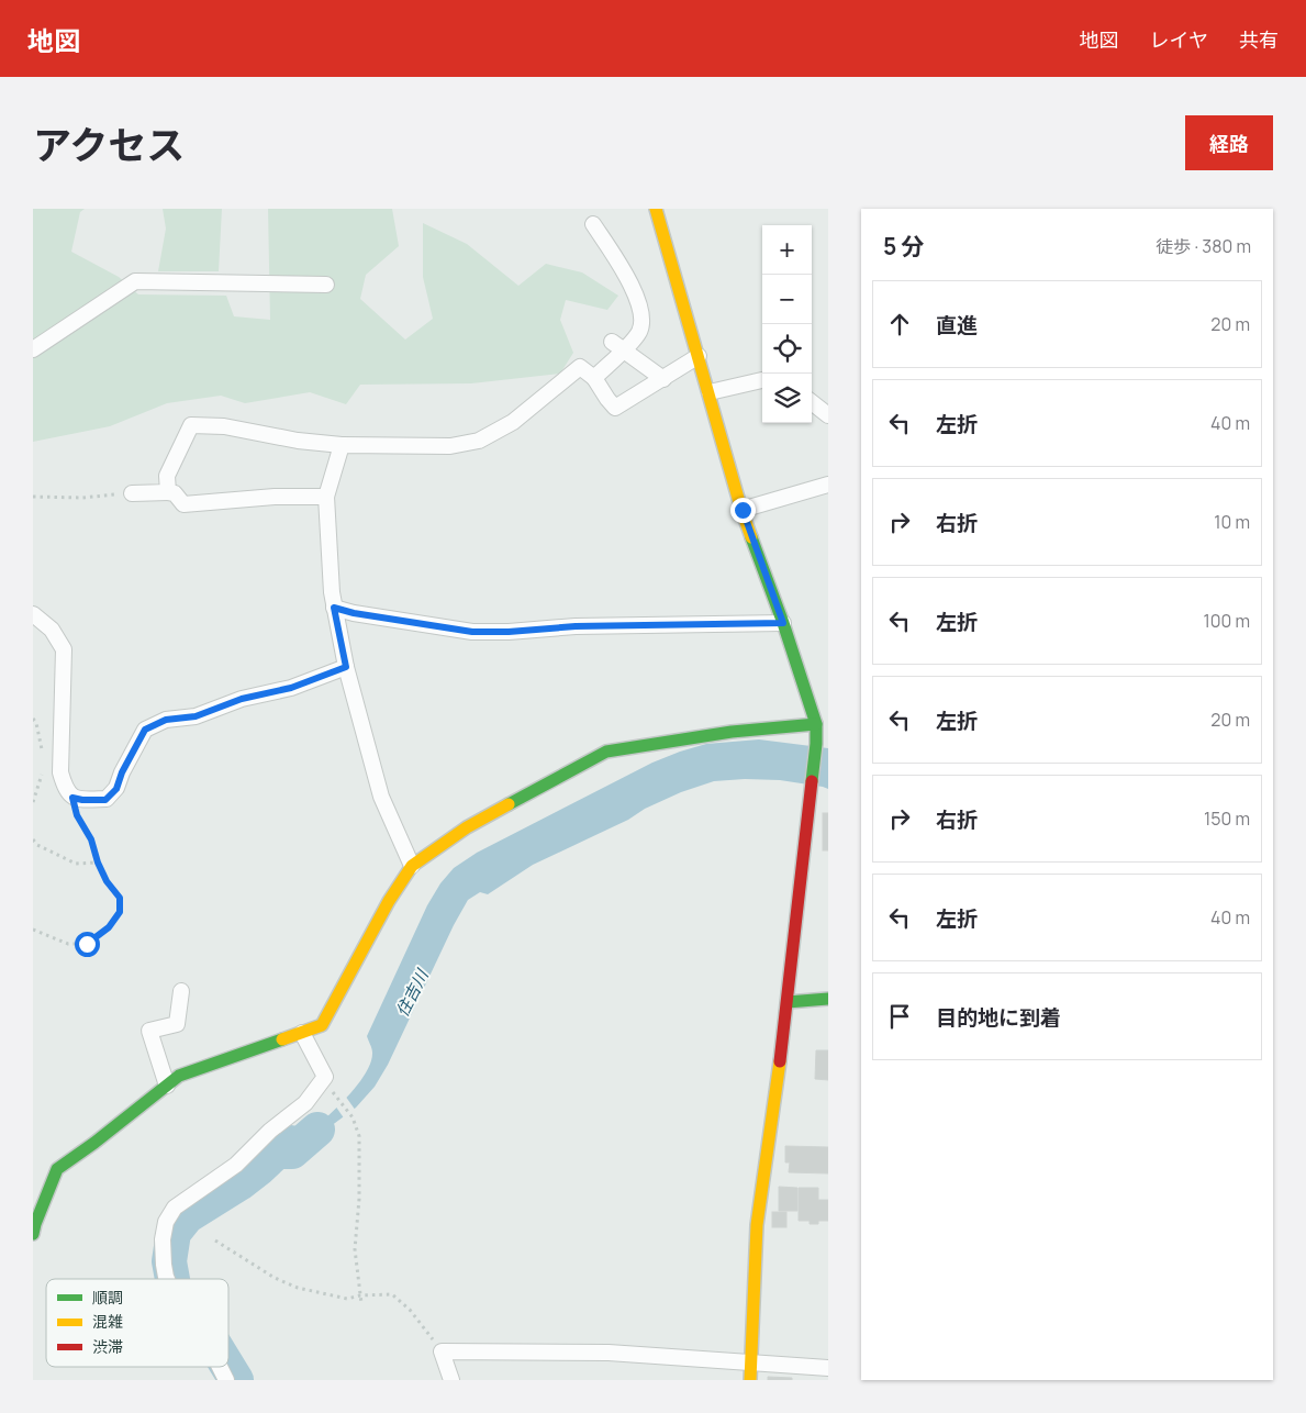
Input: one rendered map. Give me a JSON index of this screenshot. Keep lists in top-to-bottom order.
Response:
{
  "water": ["住吉川"],
  "legend": ["順調", "混雑", "渋滞"],
  "page": {
    "header": "地図",
    "nav": ["地図", "レイヤ", "共有"],
    "title": "アクセス",
    "buttons": "経路",
    "heading": ["5 分", "徒歩 · 380 m"],
    "map_buttons": ["+", "−"],
    "list": [
      ["直進", "20 m"],
      ["左折", "40 m"],
      ["右折", "10 m"],
      ["左折", "100 m"],
      ["左折", "20 m"],
      ["右折", "150 m"],
      ["左折", "40 m"],
      "目的地に到着"
    ]
  }
}
